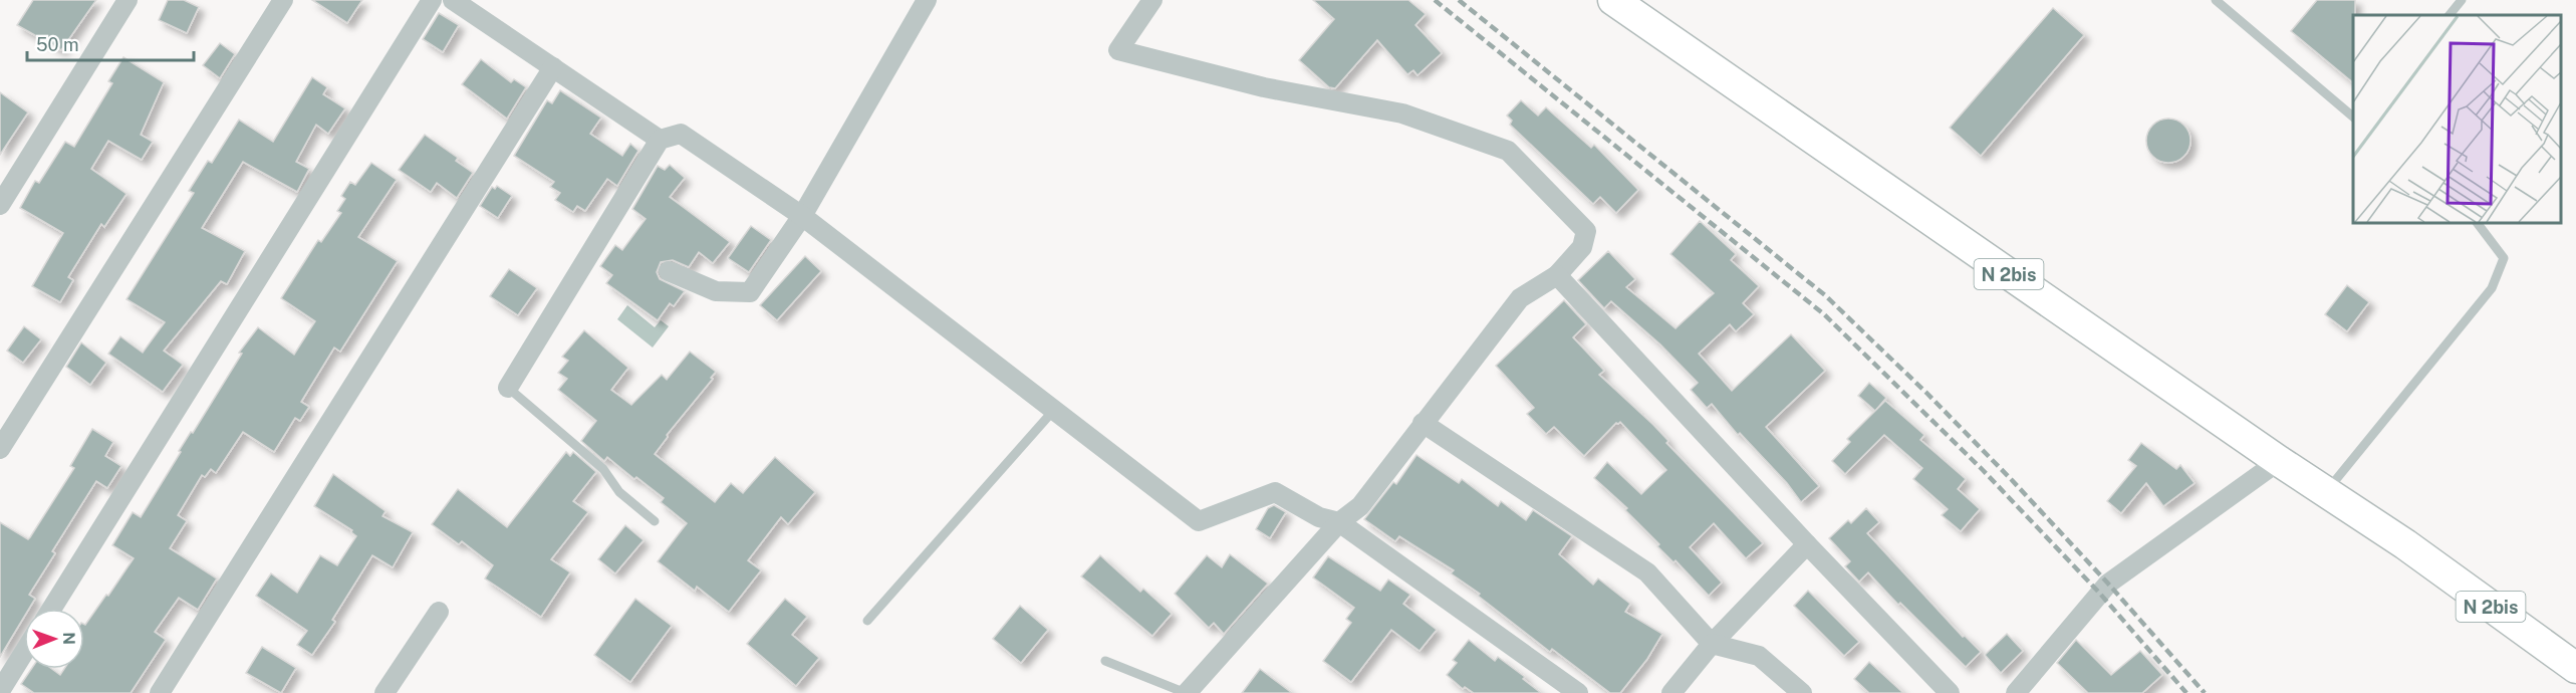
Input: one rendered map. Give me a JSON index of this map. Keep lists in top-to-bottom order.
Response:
{
  "streets": {
    "main road": ["N 2bis"]
  },
  "scale_bar": "50 m",
  "north": "right"
}
